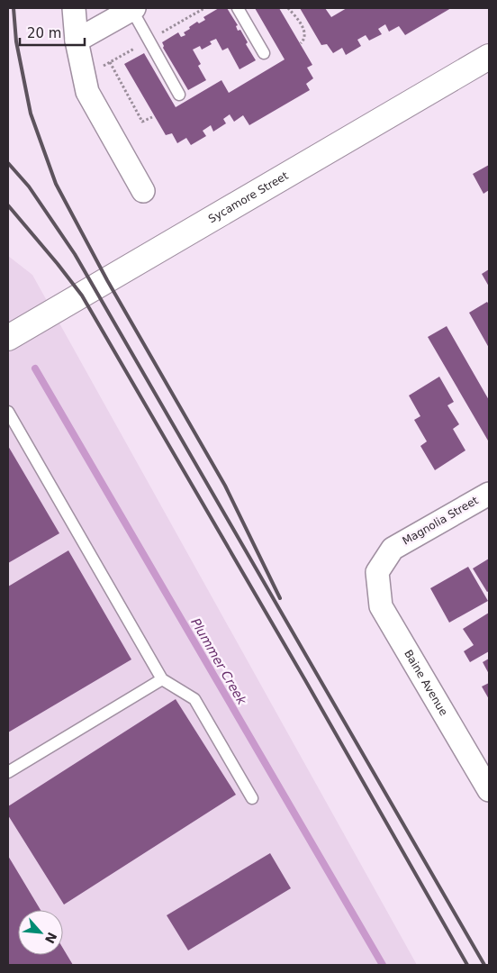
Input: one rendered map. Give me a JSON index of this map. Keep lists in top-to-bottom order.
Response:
{
  "streets": {
    "street": ["Sycamore Street", "Magnolia Street", "Baine Avenue"]
  },
  "crossings": [
    ["Magnolia Street", "Baine Avenue"]
  ],
  "water": ["Plummer Creek"],
  "scale_bar": "20 m",
  "north": "bottom right"
}
